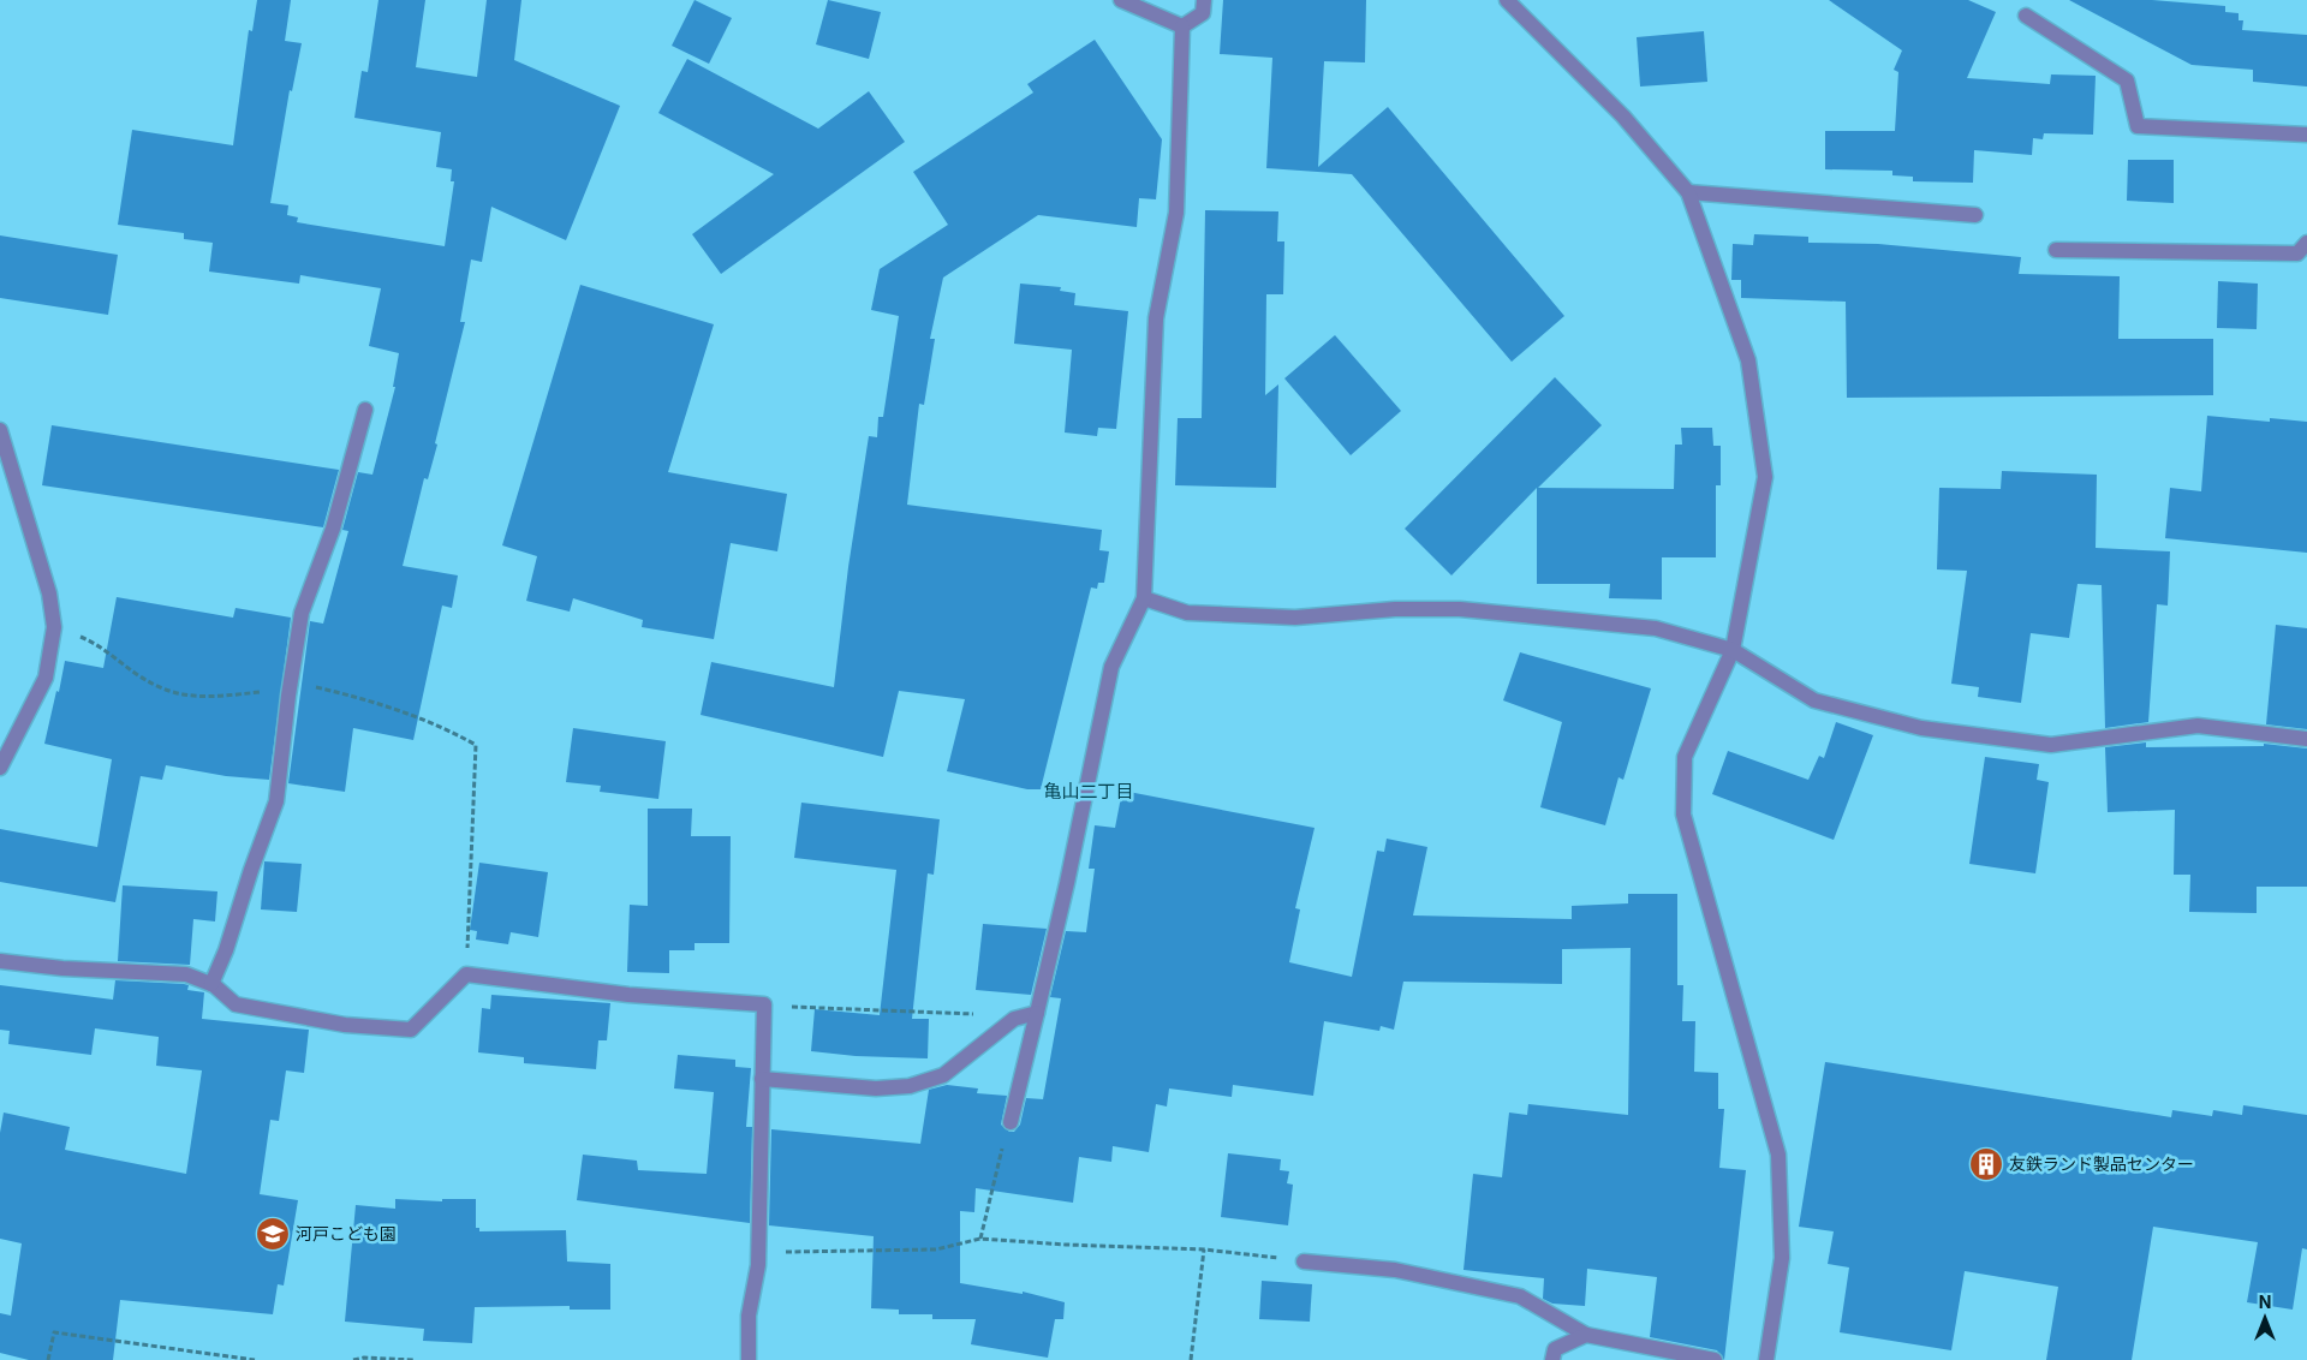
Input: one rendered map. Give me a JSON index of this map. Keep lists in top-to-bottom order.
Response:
{
  "districts": ["亀山二丁目"],
  "places": {
    "building": ["友鉄ランド製品センター"],
    "school or university": ["河戸こども園"]
  },
  "north": "top"
}
